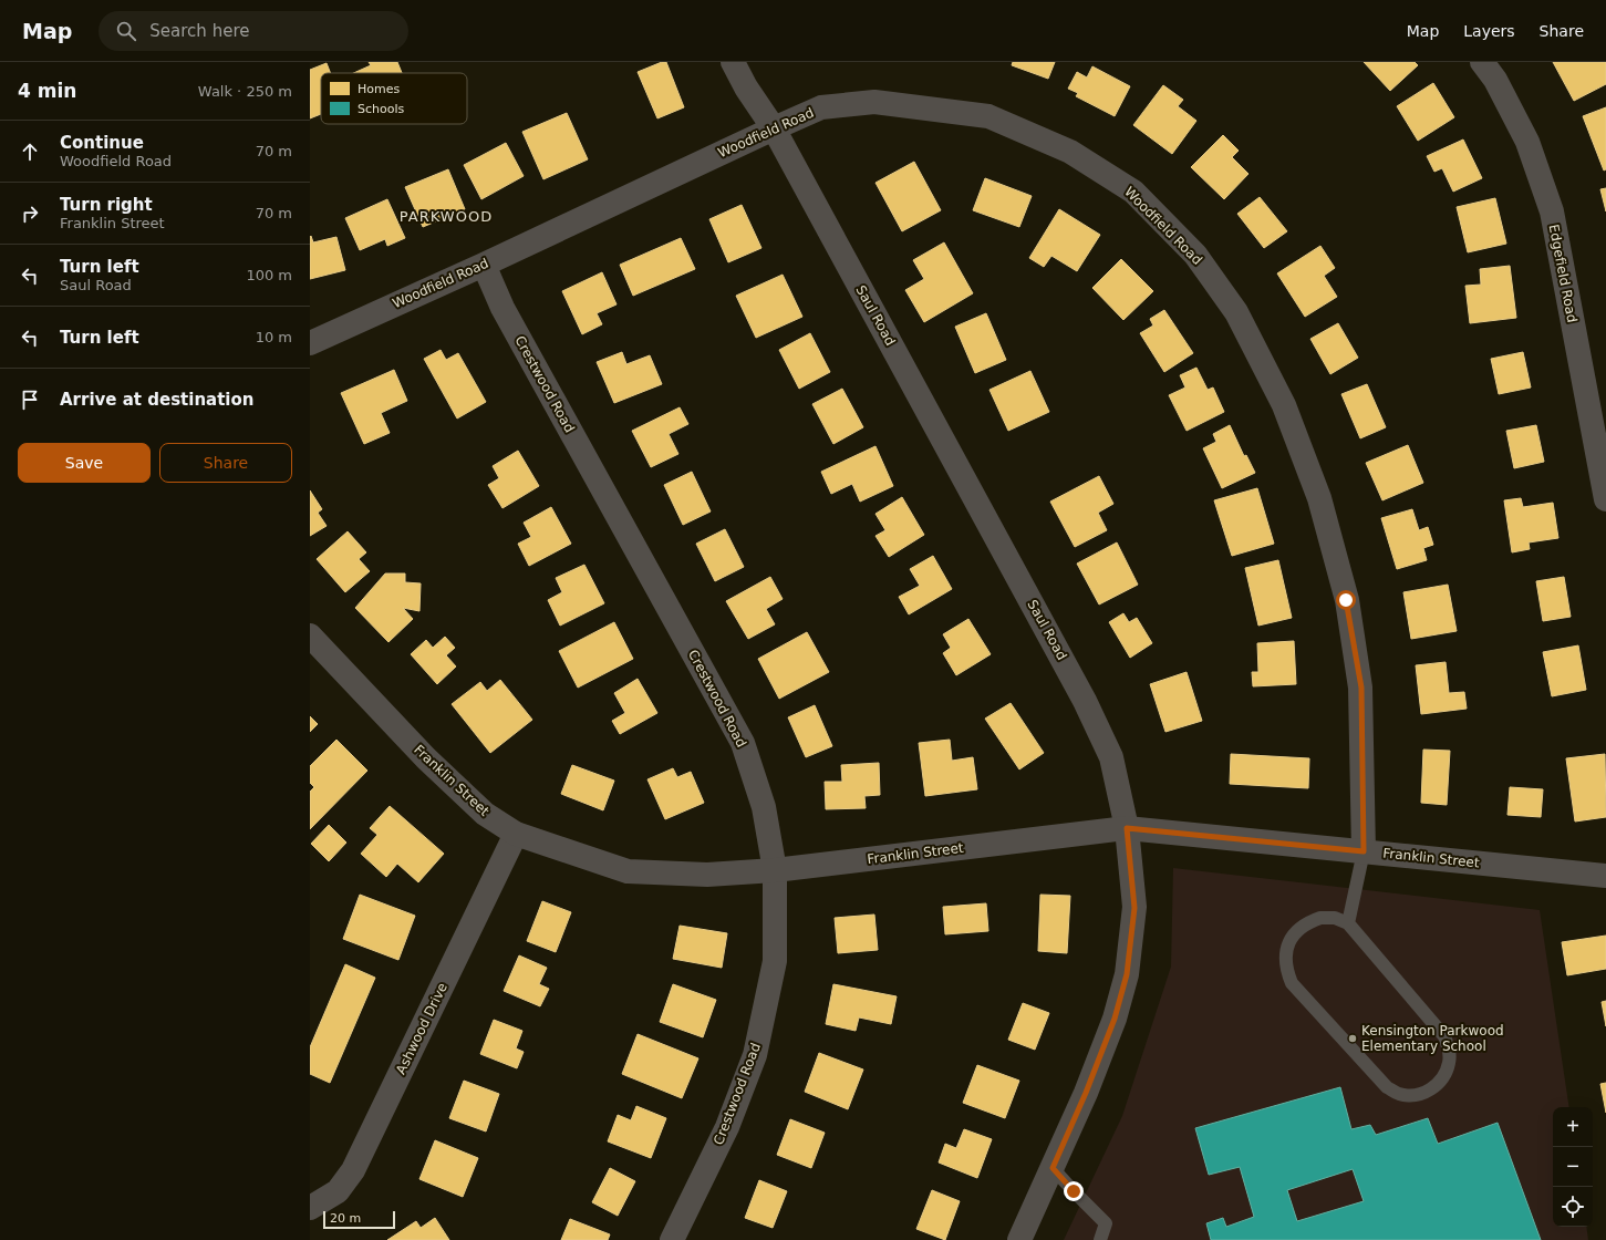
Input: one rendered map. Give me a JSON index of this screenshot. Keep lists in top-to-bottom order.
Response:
{
  "streets": {
    "street": [
      "Woodfield Road",
      "Edgefield Road",
      "Saul Road",
      "Crestwood Road",
      "Franklin Street",
      "Ashwood Drive"
    ]
  },
  "crossings": [
    ["Woodfield Road", "Saul Road"],
    ["Woodfield Road", "Crestwood Road"],
    ["Woodfield Road", "Franklin Street"],
    ["Saul Road", "Franklin Street"],
    ["Crestwood Road", "Franklin Street"],
    ["Franklin Street", "Ashwood Drive"]
  ],
  "districts": ["PARKWOOD"],
  "places": ["Kensington Parkwood Elementary School"],
  "legend": ["Homes", "Schools"],
  "scale_bar": "20 m",
  "page": {
    "header": "Map",
    "search": "Search here",
    "nav": ["Map", "Layers", "Share"],
    "heading": ["4 min", "Walk · 250 m"],
    "list": [
      ["Continue", "Woodfield Road", "70 m"],
      ["Turn right", "Franklin Street", "70 m"],
      ["Turn left", "Saul Road", "100 m"],
      ["Turn left", "10 m"],
      "Arrive at destination"
    ],
    "buttons": ["Save", "Share"],
    "map_buttons": ["+", "−"],
    "scale": "20 m"
  }
}
